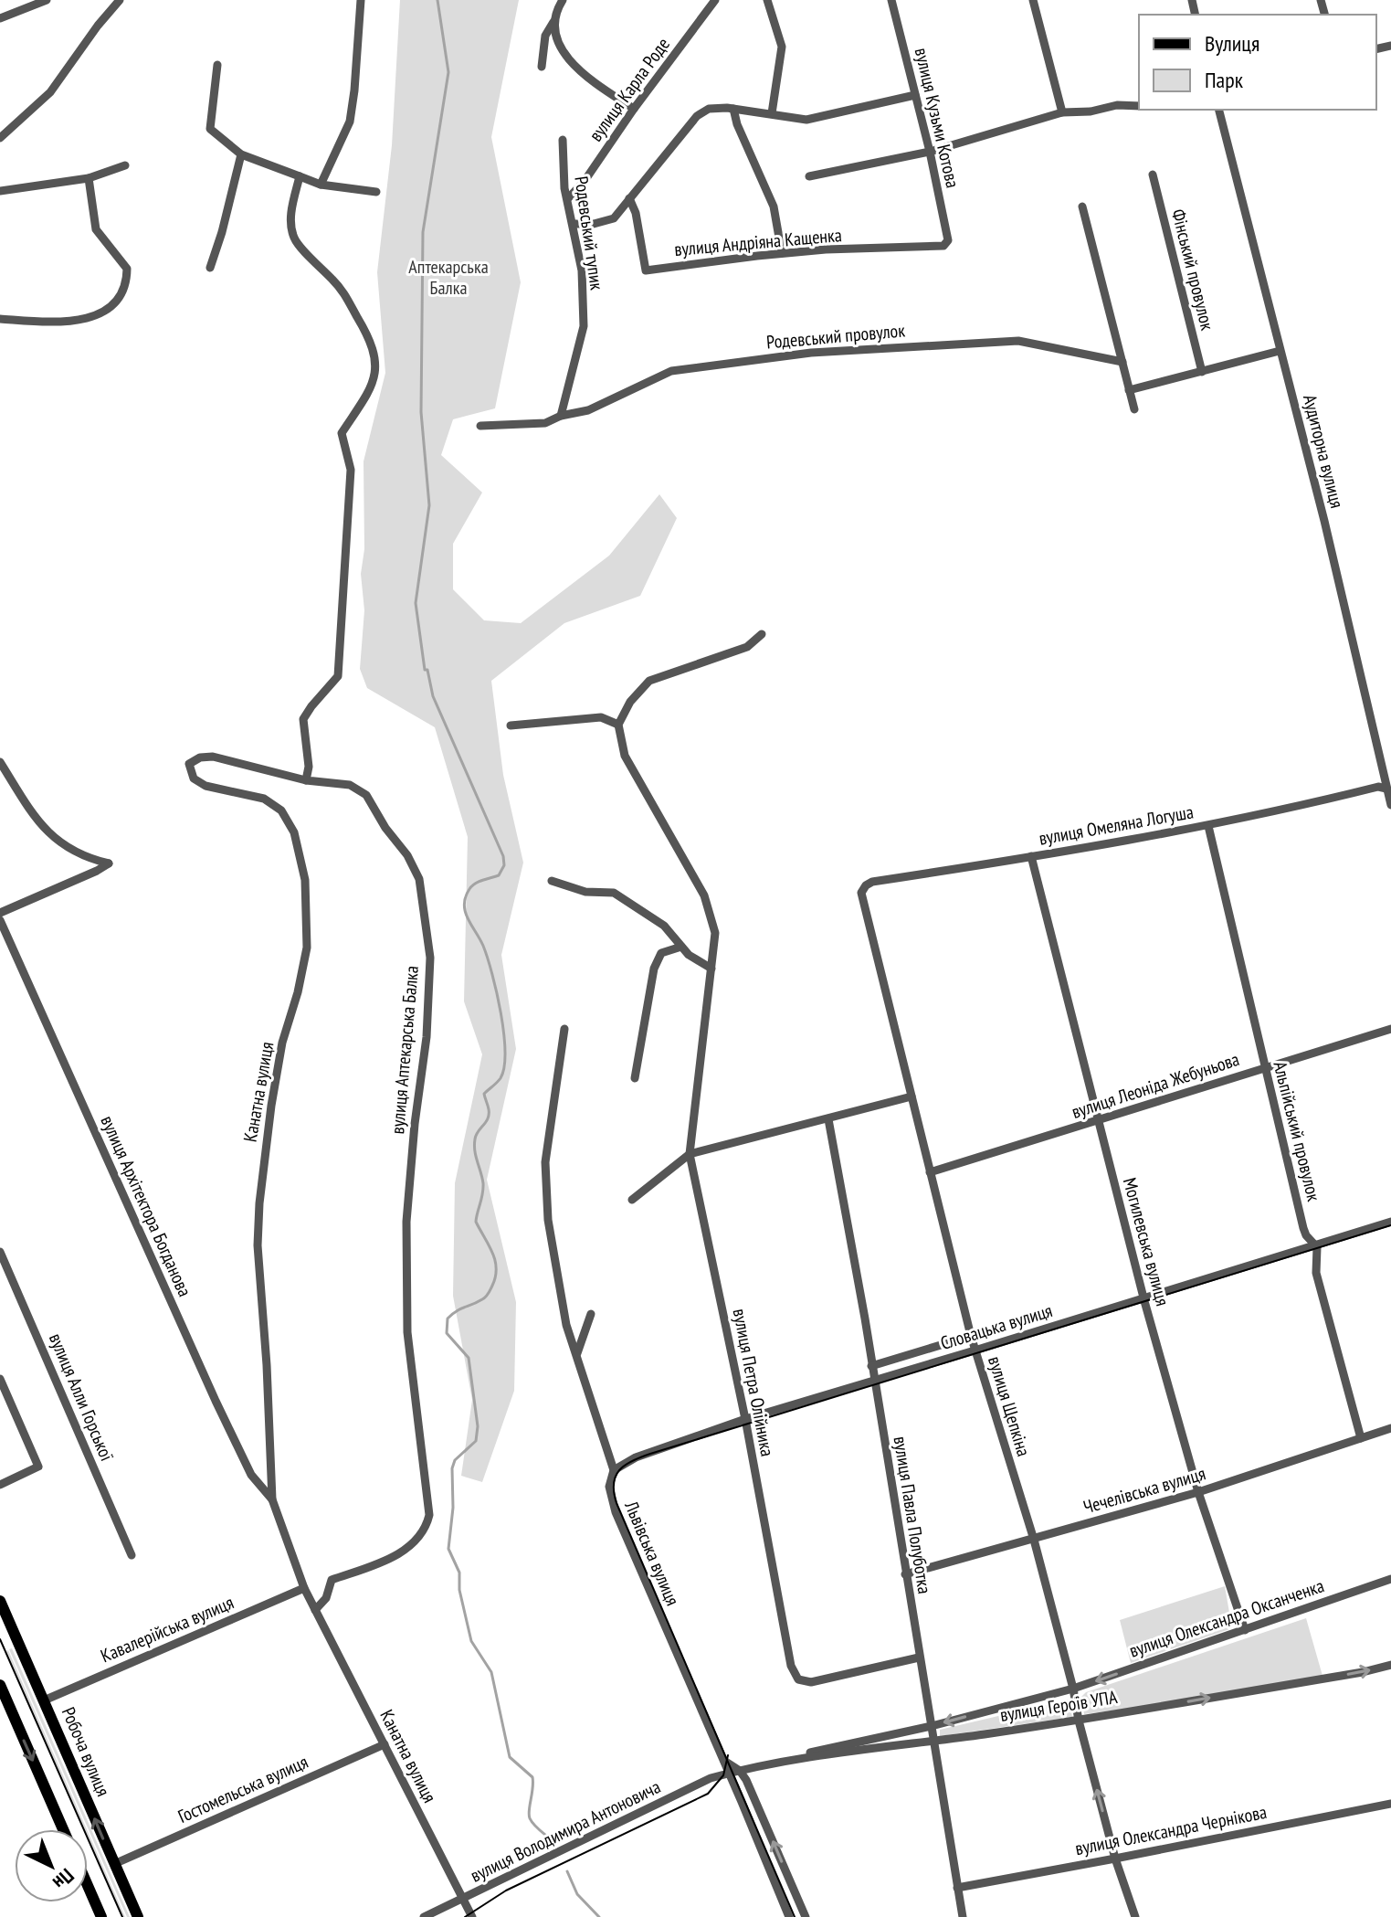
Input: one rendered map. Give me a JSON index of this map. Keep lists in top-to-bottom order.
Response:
{
  "streets": {
    "main road": ["Робоча вулиця"],
    "street": [
      "вулиця Карла Роде",
      "вулиця Кузьми Котова",
      "Родевський тупик",
      "вулиця Андріяна Кащенка",
      "Фінський провулок",
      "Родевський провулок",
      "Аудиторна вулиця",
      "вулиця Омеляна Логуша",
      "вулиця Аптекарська Балка",
      "вулиця Леоніда Жебуньова",
      "Канатна вулиця",
      "Альпійський провулок",
      "вулиця Архітектора Богданова",
      "Могилевська вулиця",
      "Словацька вулиця",
      "вулиця Петра Олійника",
      "вулиця Алли Горської",
      "вулиця Щепкіна",
      "Чечелівська вулиця",
      "вулиця Павла Полуботка",
      "Львівська вулиця",
      "вулиця Олександра Оксанченка",
      "Кавалерійська вулиця",
      "вулиця Героїв УПА",
      "Гостомельська вулиця",
      "вулиця Олександра Чернікова",
      "вулиця Володимира Антоновича"
    ]
  },
  "crossings": [
    ["вулиця Карла Роде", "Родевський тупик"],
    ["вулиця Кузьми Котова", "вулиця Андріяна Кащенка"],
    ["Родевський тупик", "Родевський провулок"],
    ["Аудиторна вулиця", "вулиця Омеляна Логуша"],
    ["вулиця Омеляна Логуша", "Альпійський провулок"],
    ["вулиця Омеляна Логуша", "Могилевська вулиця"],
    ["вулиця Омеляна Логуша", "вулиця Щепкіна"],
    ["вулиця Аптекарська Балка", "Канатна вулиця"],
    ["вулиця Леоніда Жебуньова", "Альпійський провулок"],
    ["вулиця Леоніда Жебуньова", "Могилевська вулиця"],
    ["вулиця Леоніда Жебуньова", "вулиця Щепкіна"],
    ["Канатна вулиця", "вулиця Архітектора Богданова"],
    ["Канатна вулиця", "Кавалерійська вулиця"],
    ["Канатна вулиця", "Гостомельська вулиця"],
    ["Канатна вулиця", "вулиця Володимира Антоновича"],
    ["Альпійський провулок", "Словацька вулиця"],
    ["Альпійський провулок", "Чечелівська вулиця"],
    ["Могилевська вулиця", "Словацька вулиця"],
    ["Могилевська вулиця", "Чечелівська вулиця"],
    ["Могилевська вулиця", "вулиця Олександра Оксанченка"],
    ["Словацька вулиця", "вулиця Петра Олійника"],
    ["Словацька вулиця", "вулиця Щепкіна"],
    ["Словацька вулиця", "вулиця Павла Полуботка"],
    ["Словацька вулиця", "Львівська вулиця"],
    ["вулиця Петра Олійника", "вулиця Павла Полуботка"],
    ["вулиця Щепкіна", "Чечелівська вулиця"],
    ["вулиця Щепкіна", "вулиця Олександра Оксанченка"],
    ["вулиця Щепкіна", "вулиця Героїв УПА"],
    ["вулиця Щепкіна", "вулиця Олександра Чернікова"],
    ["Чечелівська вулиця", "вулиця Павла Полуботка"],
    ["вулиця Павла Полуботка", "вулиця Героїв УПА"],
    ["вулиця Павла Полуботка", "вулиця Олександра Чернікова"],
    ["Львівська вулиця", "вулиця Героїв УПА"],
    ["Львівська вулиця", "вулиця Володимира Антоновича"],
    ["вулиця Олександра Оксанченка", "вулиця Героїв УПА"],
    ["Кавалерійська вулиця", "Робоча вулиця"],
    ["вулиця Героїв УПА", "вулиця Володимира Антоновича"],
    ["Робоча вулиця", "Гостомельська вулиця"]
  ],
  "one_way": ["вулиця Олександра Оксанченка"],
  "parks": ["Аптекарська Балка"],
  "legend": ["Вулиця", "Парк"],
  "north": "bottom right"
}
